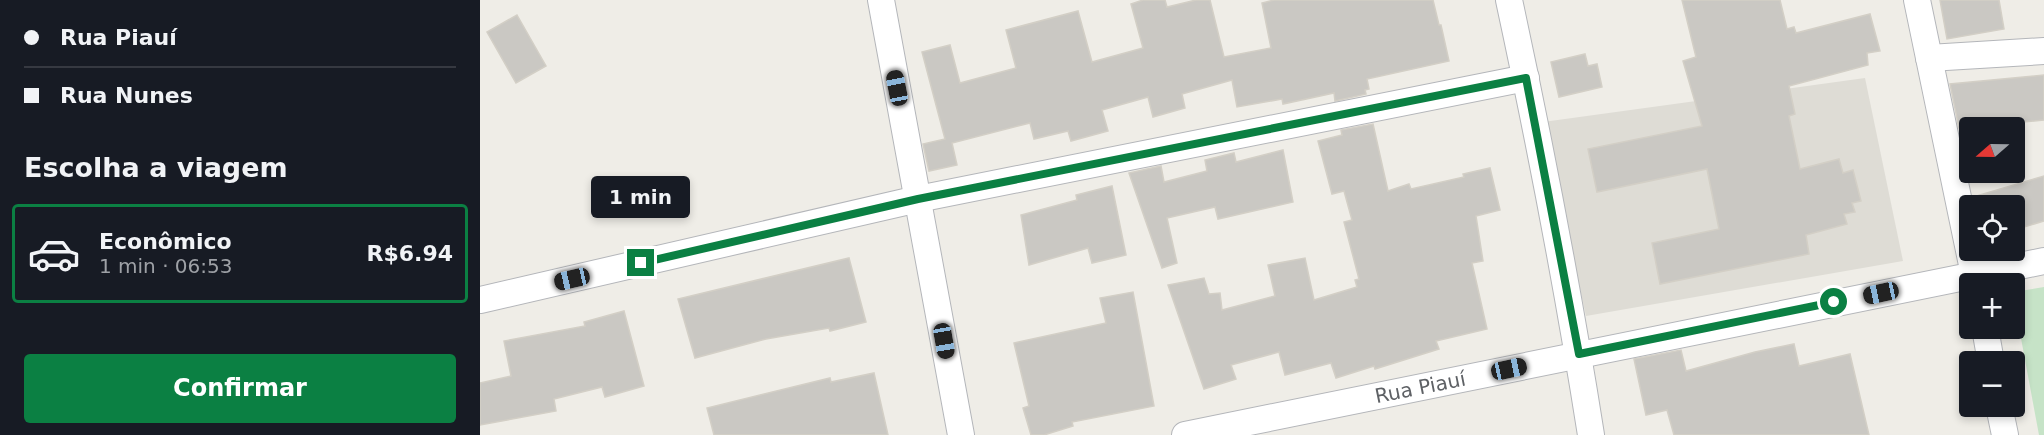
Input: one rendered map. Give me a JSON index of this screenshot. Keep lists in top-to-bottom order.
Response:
{
  "streets": {
    "street": ["Rua Piauí"]
  },
  "north": "left",
  "page": {
    "banner": ["Rua Piauí", "Rua Nunes"],
    "map_buttons": ["+", "−"],
    "heading": "Escolha a viagem",
    "bubble": "1 min",
    "list": [
      {
        "name": "Econômico",
        "note": "1 min · 06:53",
        "value": "R$6.94"
      }
    ],
    "buttons": "Confirmar"
  }
}
